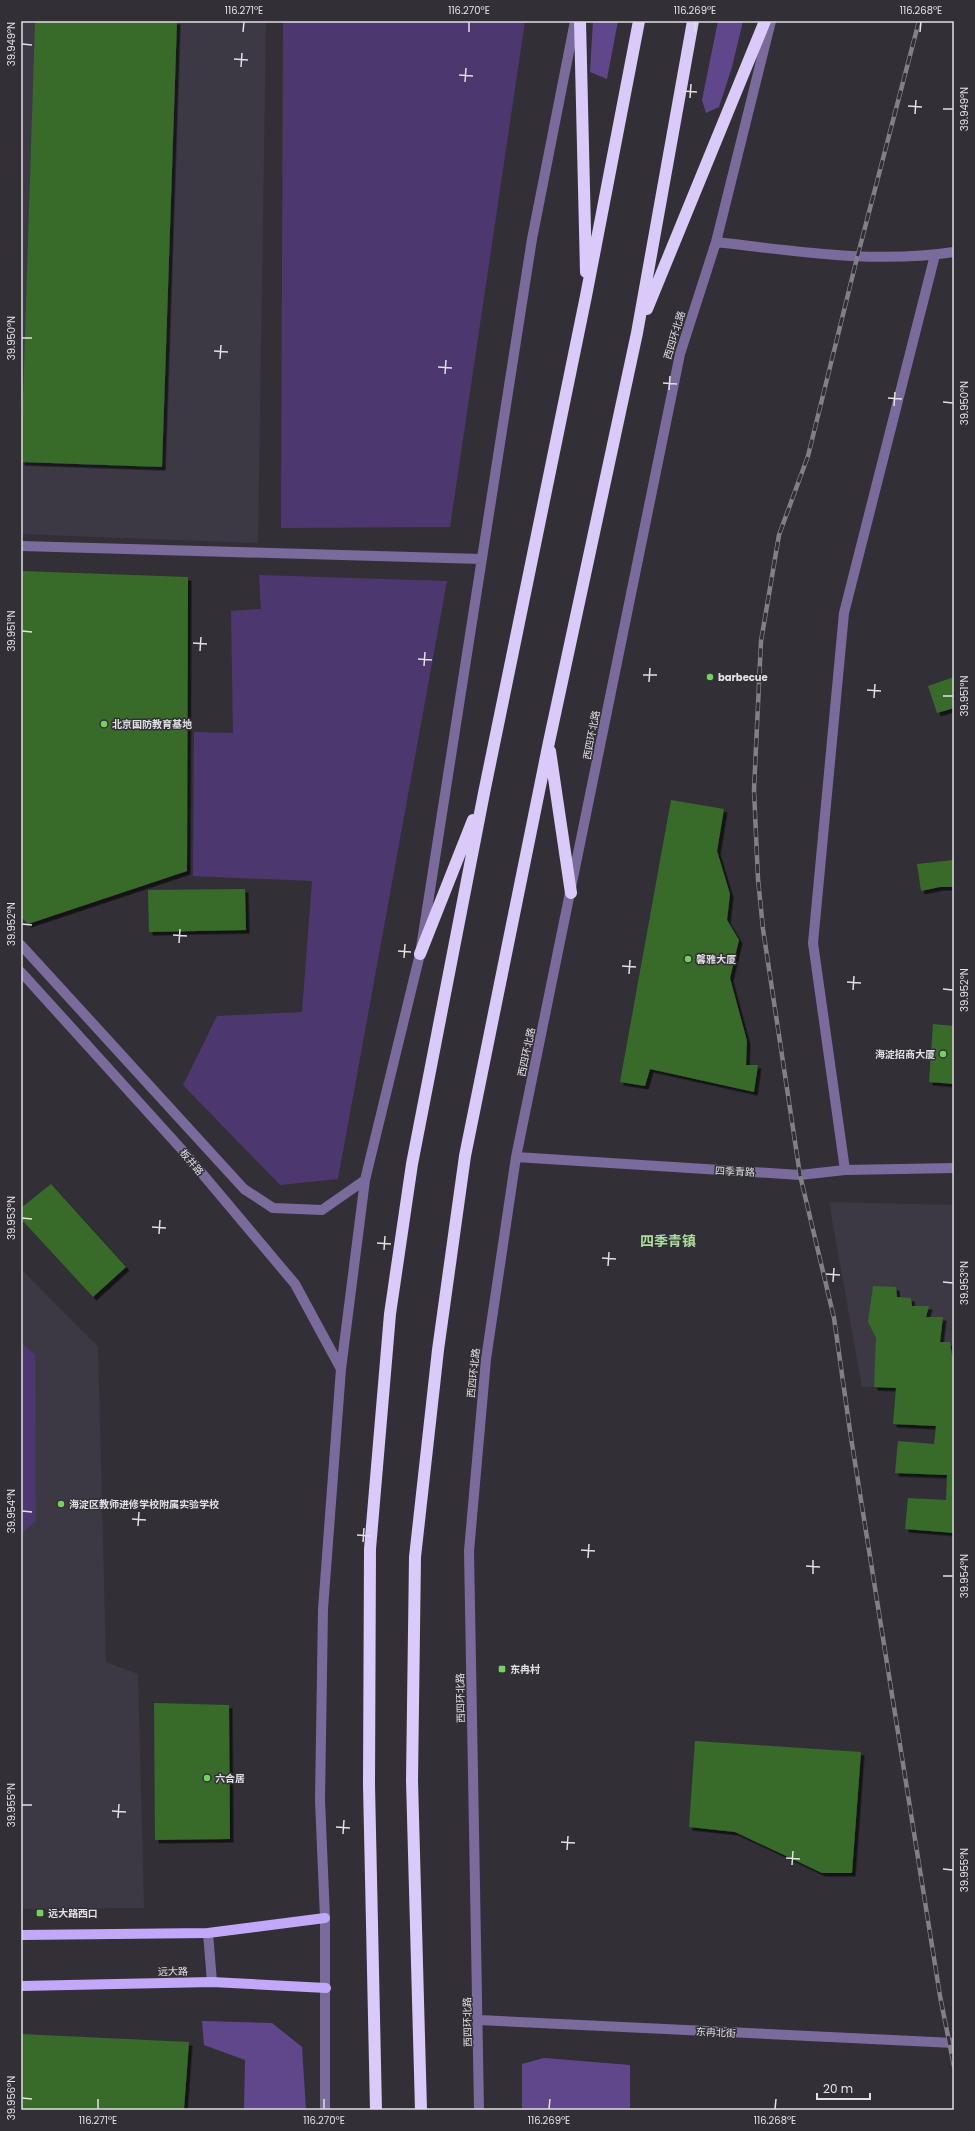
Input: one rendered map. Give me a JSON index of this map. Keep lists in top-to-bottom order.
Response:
{
  "streets": {
    "main road": ["远大路"],
    "street": [
      "西四环北路",
      "板井路",
      "四季青路",
      "东冉北街"
    ]
  },
  "crossings": [
    ["西四环北路", "四季青路"],
    ["西四环北路", "东冉北街"]
  ],
  "districts": ["四季青镇"],
  "places": {
    "other": [
      "barbecue",
      "北京国防教育基地",
      "馨雅大厦",
      "海淀招商大厦",
      "海淀区教师进修学校附属实验学校",
      "六合居"
    ],
    "transit": ["东冉村", "远大路西口"]
  },
  "scale_bar": "20 m",
  "coordinates": [
    "116.271°E",
    "116.270°E",
    "116.269°E",
    "116.268°E",
    "39.949°N",
    "39.950°N",
    "39.951°N",
    "39.952°N",
    "39.953°N",
    "39.954°N",
    "39.955°N",
    "39.956°N"
  ]
}
